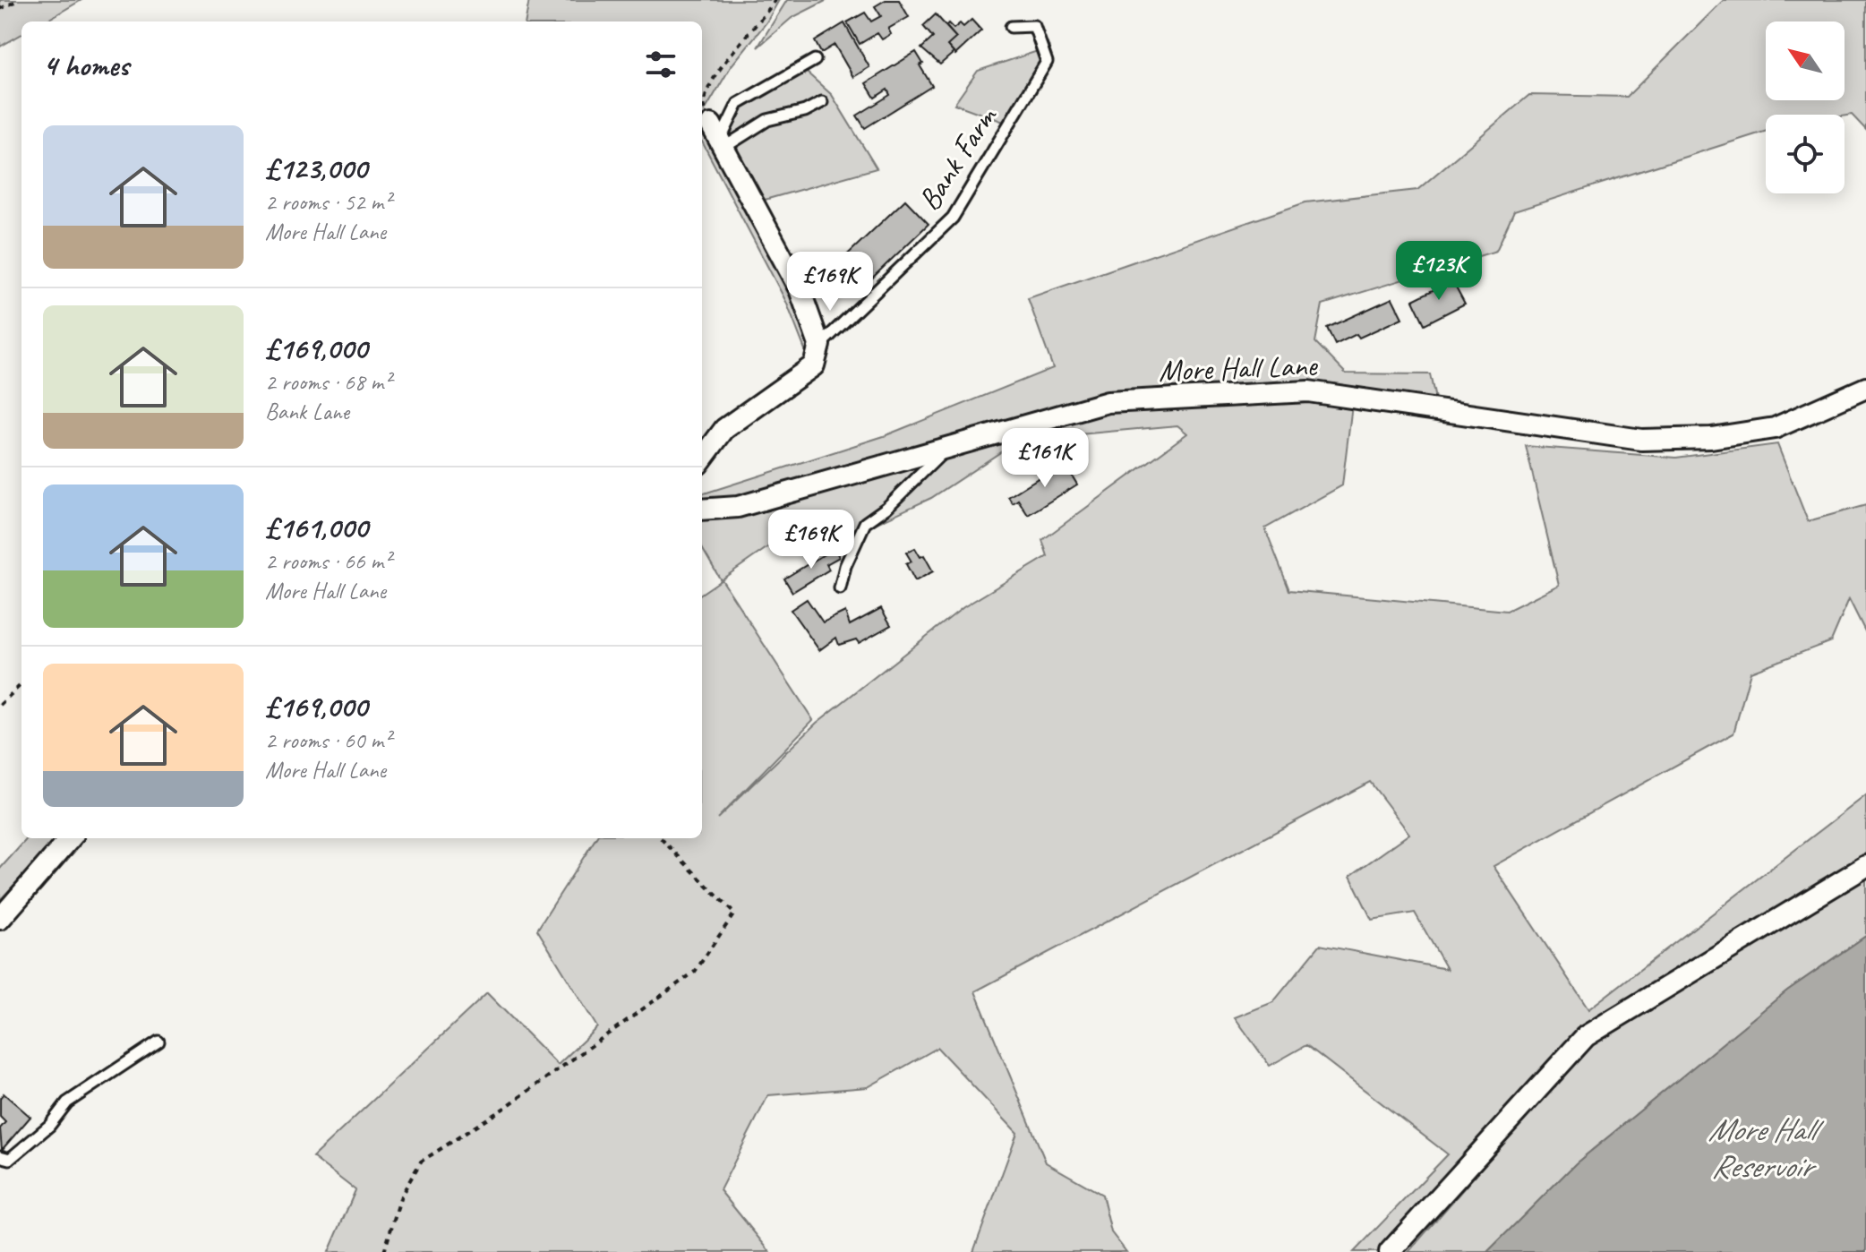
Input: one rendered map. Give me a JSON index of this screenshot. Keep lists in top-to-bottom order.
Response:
{
  "streets": {
    "street": ["More Hall Lane"],
    "lane": ["Bank Farm"]
  },
  "water": ["More Hall Reservoir"],
  "north": "top left",
  "page": {
    "heading": "4 homes",
    "list": [
      {
        "name": "£123,000",
        "note": "2 rooms · 52 m² · More Hall Lane"
      },
      {
        "name": "£169,000",
        "note": "2 rooms · 68 m² · Bank Lane"
      },
      {
        "name": "£161,000",
        "note": "2 rooms · 66 m² · More Hall Lane"
      },
      {
        "name": "£169,000",
        "note": "2 rooms · 60 m² · More Hall Lane"
      }
    ],
    "price": [
      "£123K",
      "£169K",
      "£161K",
      "£169K"
    ]
  }
}
